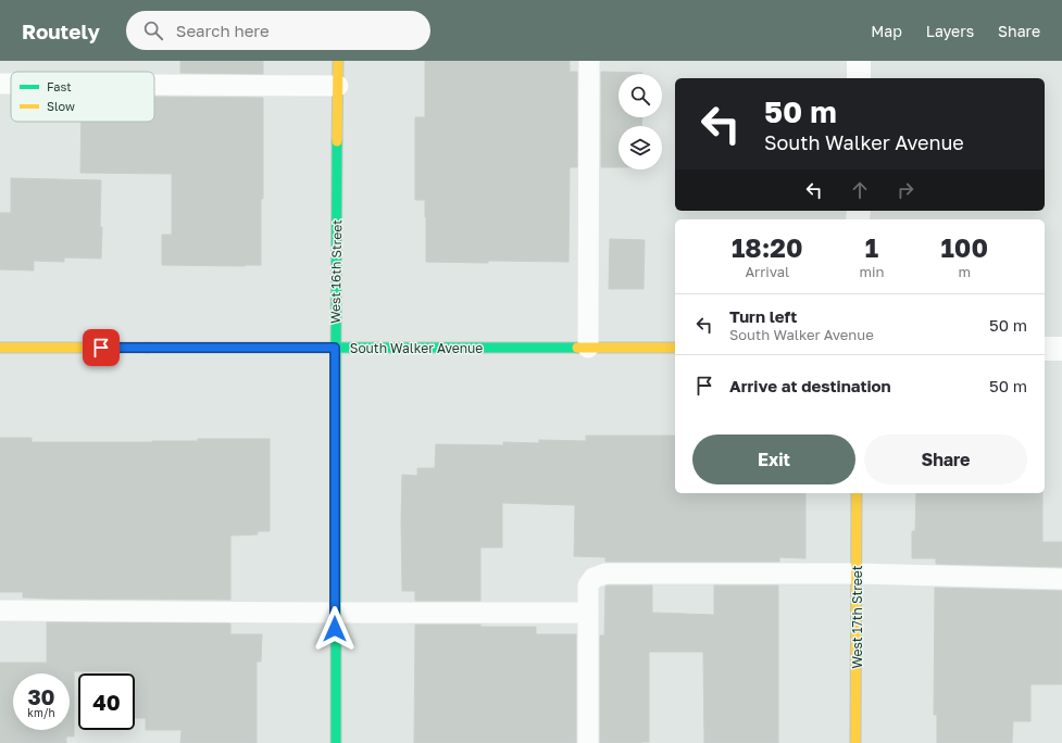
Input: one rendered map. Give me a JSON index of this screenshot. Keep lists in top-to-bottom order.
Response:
{
  "streets": {
    "street": ["West 16th Street", "South Walker Avenue", "West 17th Street"]
  },
  "crossings": [
    ["West 16th Street", "South Walker Avenue"]
  ],
  "legend": ["Fast", "Slow"],
  "page": {
    "header": "Routely",
    "search": "Search here",
    "nav": ["Map", "Layers", "Share"],
    "turn": ["50 m", "South Walker Avenue"],
    "eta": [
      "18:20",
      "Arrival",
      "1",
      "min",
      "100",
      "m"
    ],
    "list": [
      {
        "name": "Turn left",
        "note": "South Walker Avenue",
        "value": "50 m"
      },
      {
        "name": "Arrive at destination",
        "value": "50 m"
      }
    ],
    "buttons": ["Exit", "Share"],
    "speed": "30 km/h",
    "limit": "40"
  }
}
